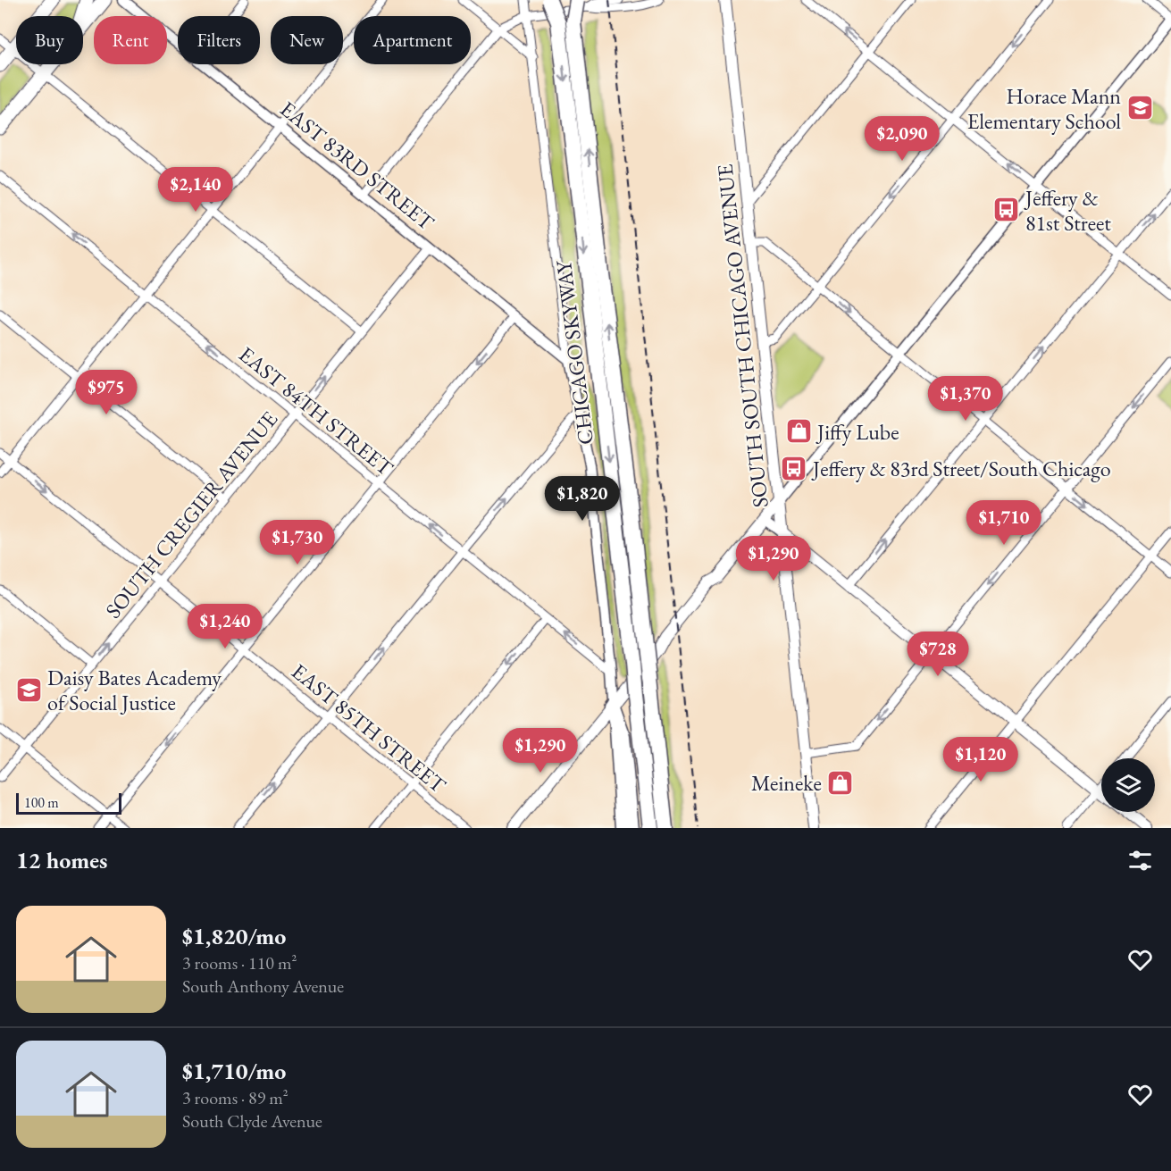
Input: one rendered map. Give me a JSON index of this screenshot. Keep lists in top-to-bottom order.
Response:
{
  "streets": {
    "highway": ["CHICAGO SKYWAY"],
    "main road": ["SOUTH SOUTH CHICAGO AVENUE"],
    "street": [
      "EAST 83RD STREET",
      "EAST 84TH STREET",
      "SOUTH CREGIER AVENUE",
      "EAST 85TH STREET"
    ]
  },
  "crossings": [
    ["EAST 83RD STREET", "SOUTH CREGIER AVENUE"],
    ["EAST 84TH STREET", "SOUTH CREGIER AVENUE"],
    ["SOUTH CREGIER AVENUE", "EAST 85TH STREET"]
  ],
  "one_way": ["EAST 84TH STREET"],
  "places": {
    "school or university": ["Horace Mann Elementary School", "Daisy Bates Academy of Social Justice"],
    "bus stop": ["Jeffery & 81st Street", "Jeffery & 83rd Street/South Chicago"],
    "shop": ["Jiffy Lube", "Meineke"]
  },
  "scale_bar": "100 m",
  "page": {
    "chip": [
      "Buy",
      "Rent",
      "Filters",
      "New",
      "Apartment"
    ],
    "price": [
      "$2,090",
      "$2,140",
      "$975",
      "$1,370",
      "$1,820",
      "$1,710",
      "$1,730",
      "$1,290",
      "$1,240",
      "$728",
      "$1,290",
      "$1,120"
    ],
    "scale": "100 m",
    "heading": "12 homes",
    "list": [
      {
        "name": "$1,820/mo",
        "note": "3 rooms · 110 m² · South Anthony Avenue"
      },
      {
        "name": "$1,710/mo",
        "note": "3 rooms · 89 m² · South Clyde Avenue"
      }
    ]
  }
}
